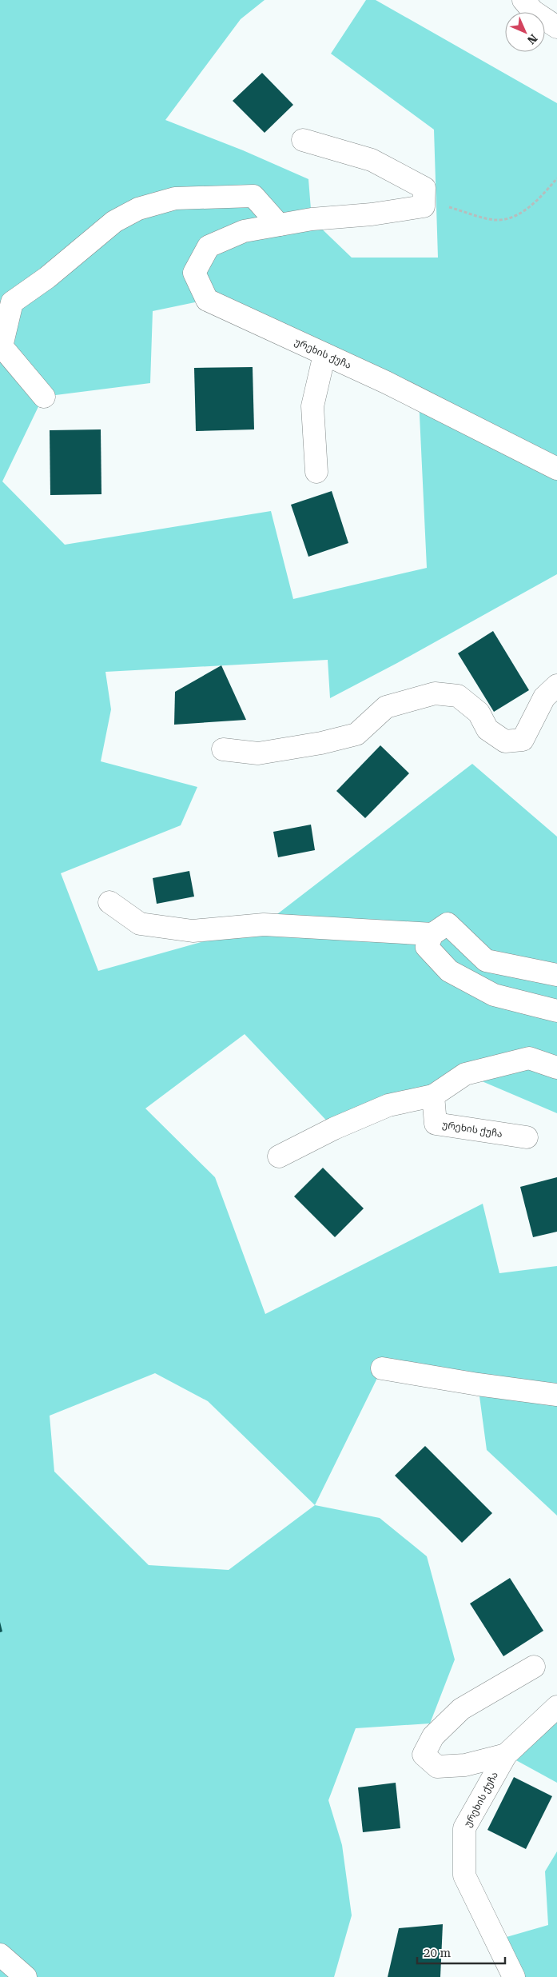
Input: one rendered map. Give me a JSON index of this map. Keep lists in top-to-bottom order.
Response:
{
  "streets": {
    "street": ["ურეხის ქუჩა"]
  },
  "scale_bar": "20 m",
  "north": "bottom right"
}
